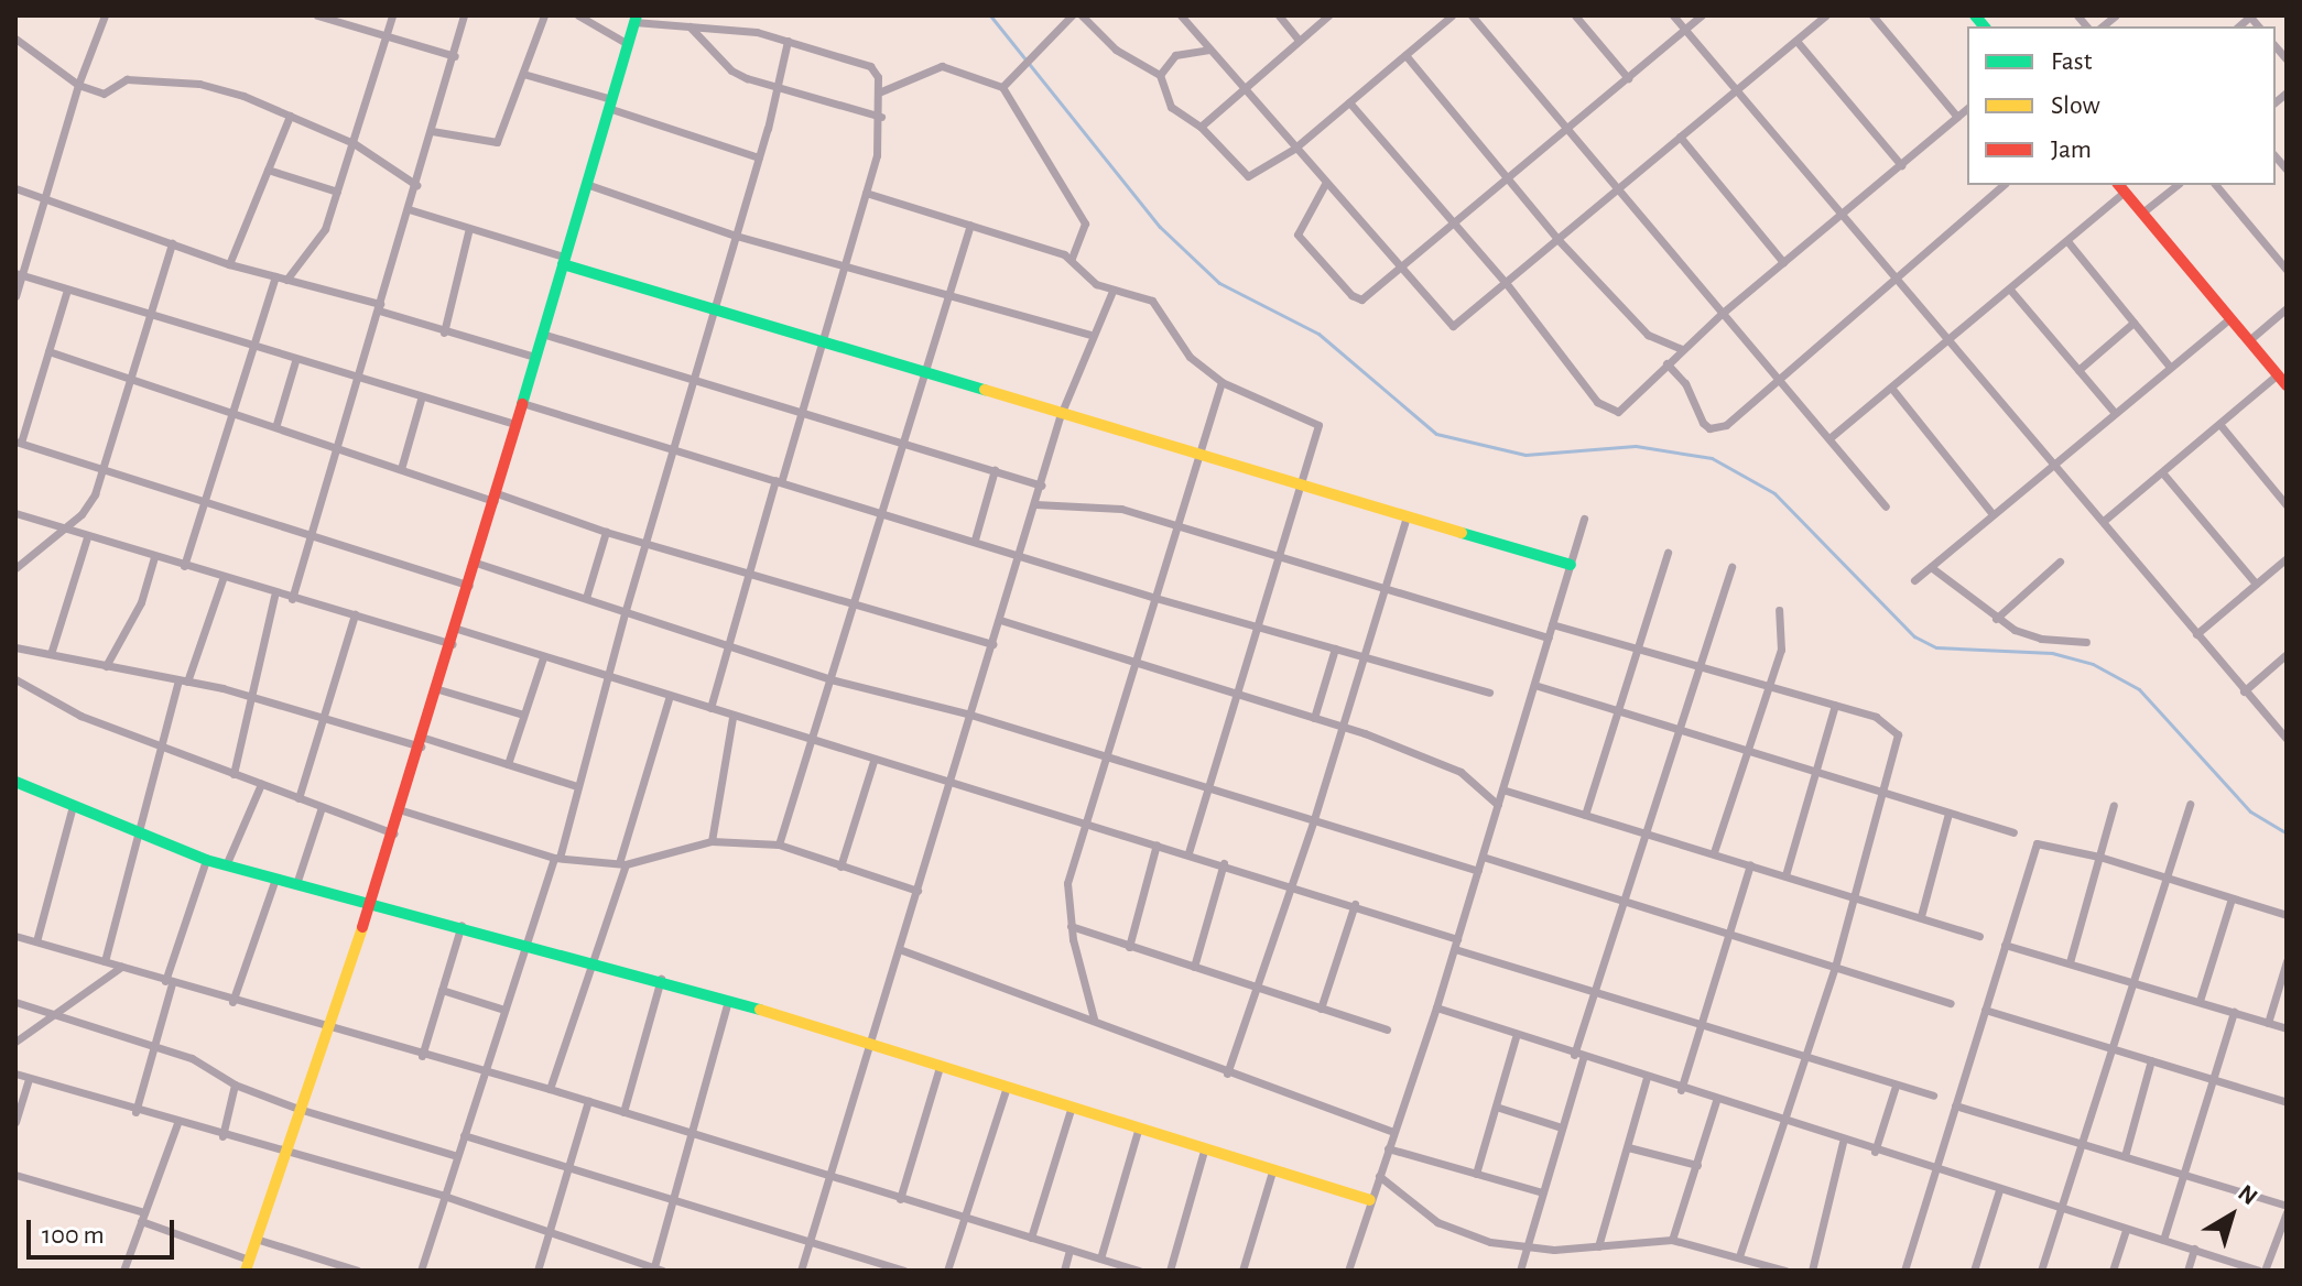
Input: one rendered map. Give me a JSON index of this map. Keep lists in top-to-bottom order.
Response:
{
  "legend": ["Fast", "Slow", "Jam"],
  "scale_bar": "100 m",
  "north": "top right"
}
